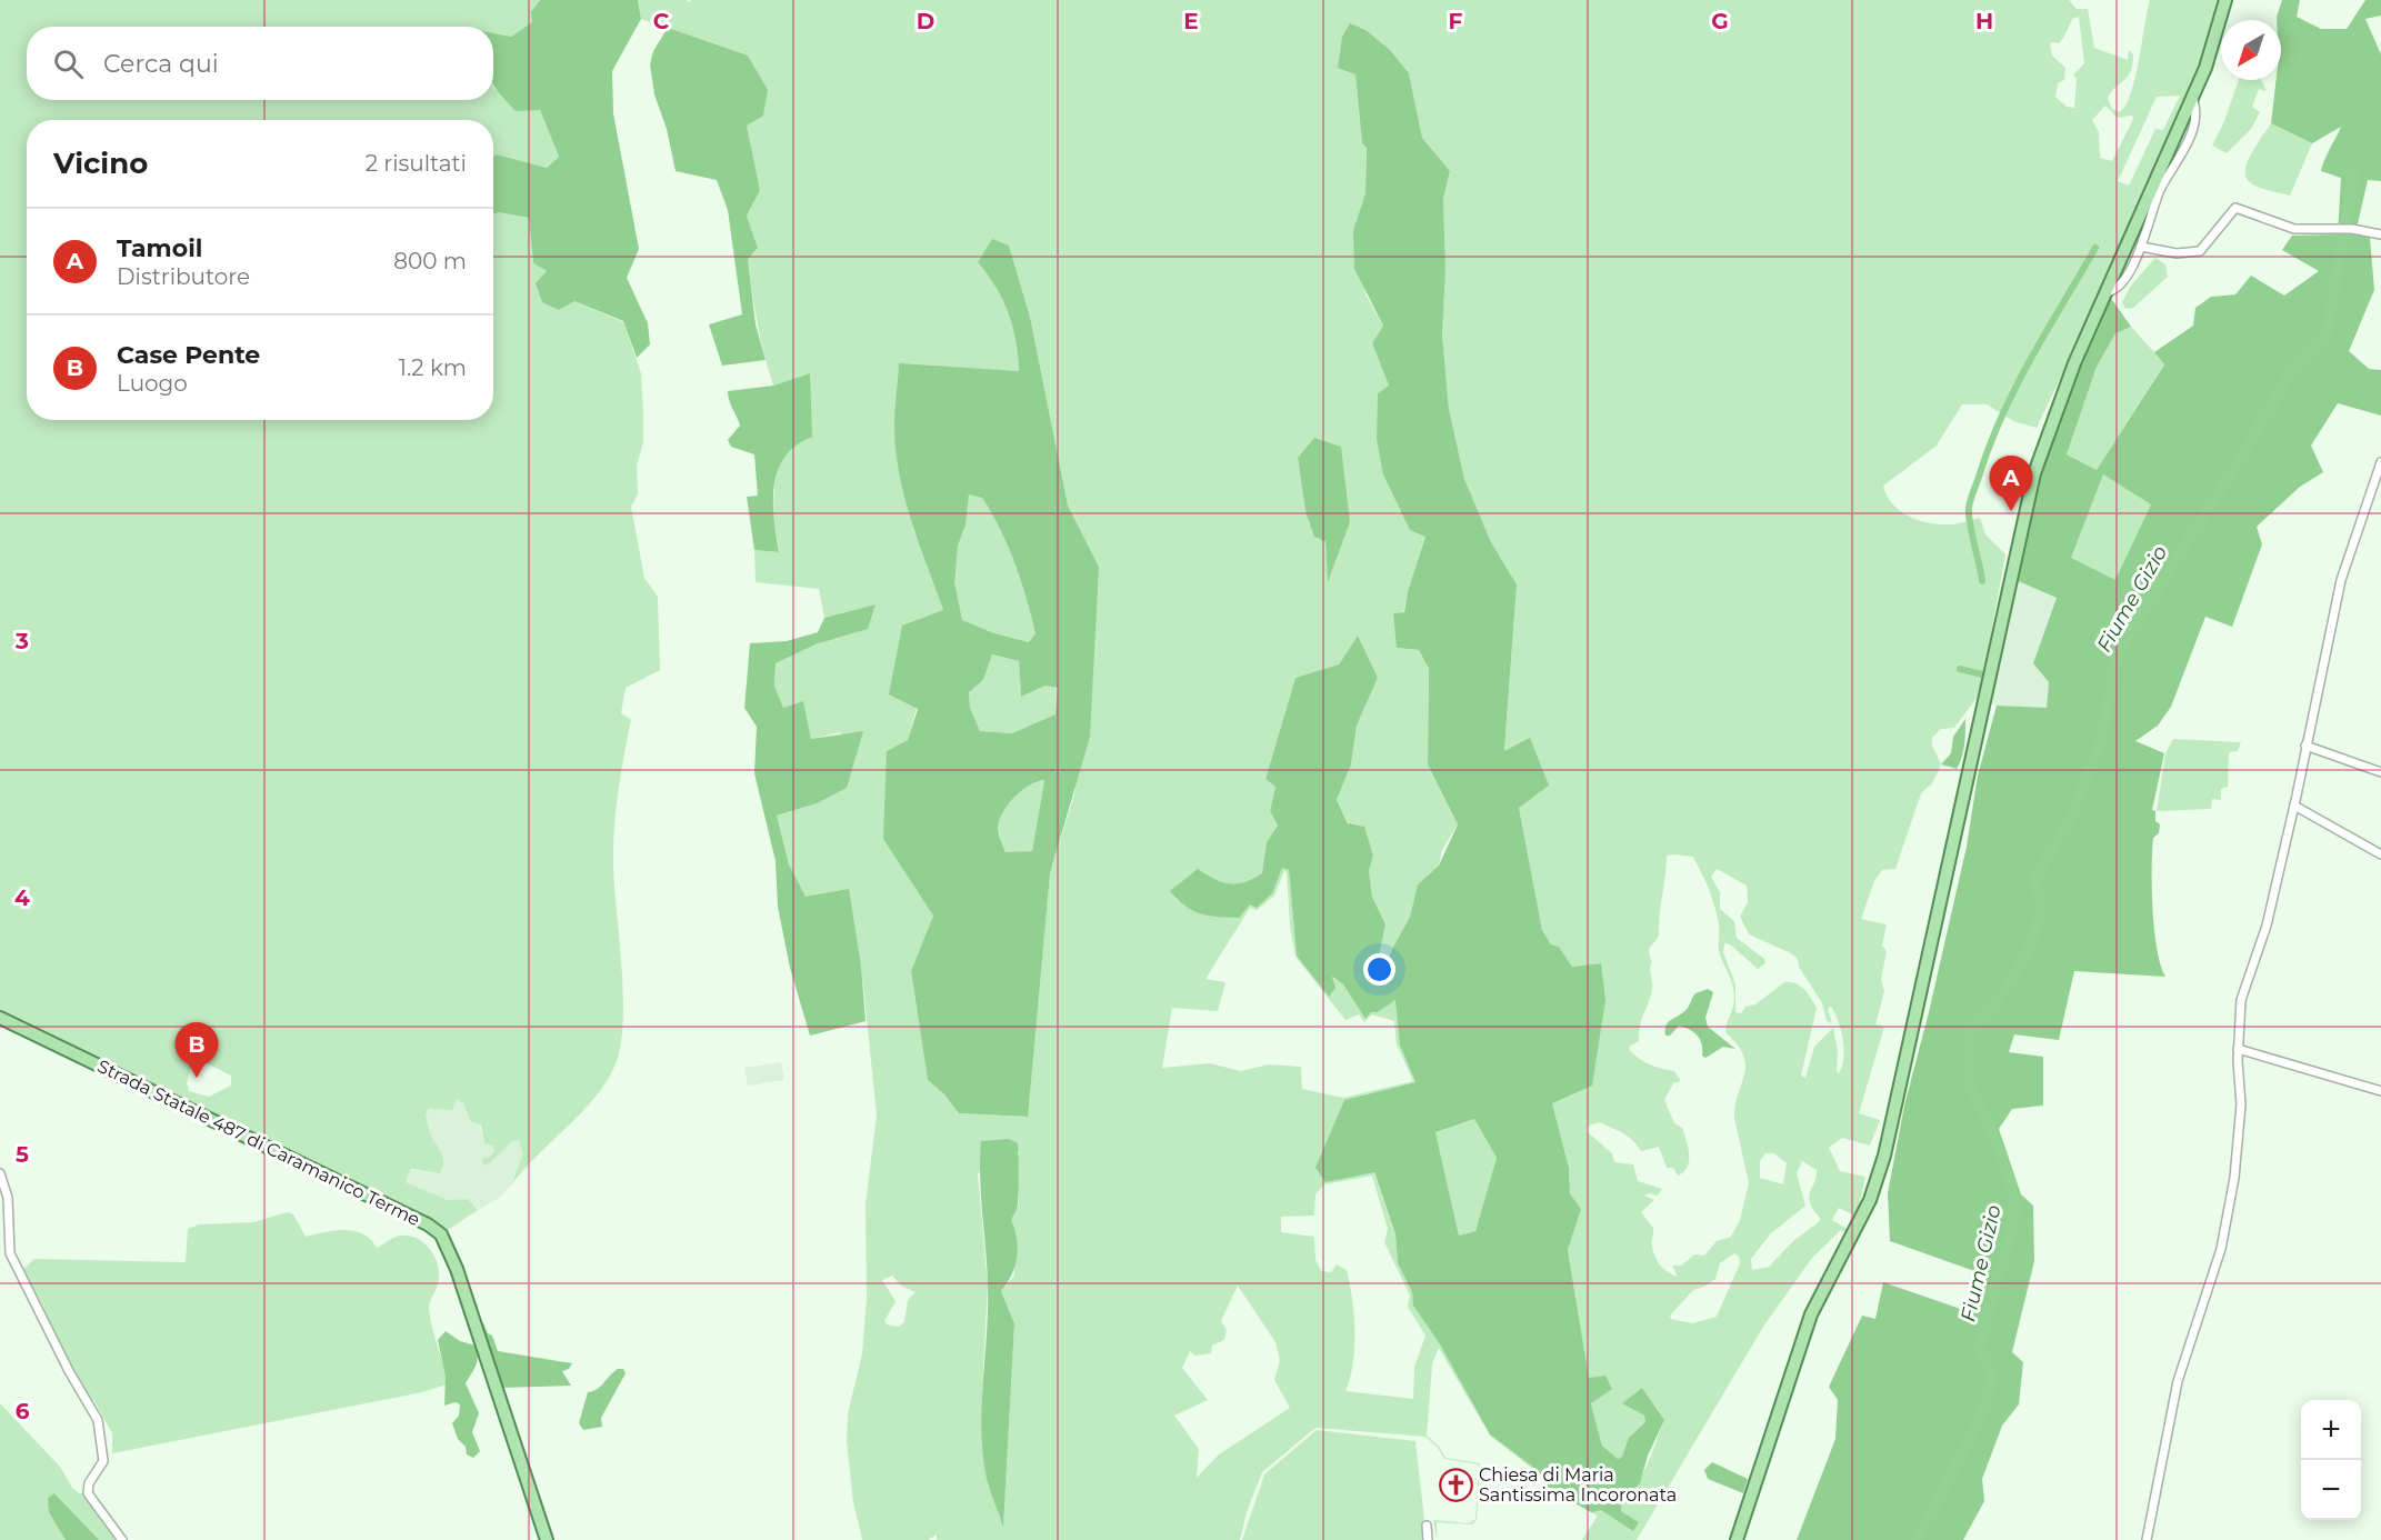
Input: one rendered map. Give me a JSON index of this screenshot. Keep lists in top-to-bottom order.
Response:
{
  "streets": {
    "main road": ["Strada Statale 487 di Caramanico Terme"]
  },
  "water": ["Fiume Gizio"],
  "places": {
    "church": ["Chiesa di Maria Santissima Incoronata"]
  },
  "north": "bottom left",
  "page": {
    "search": "Cerca qui",
    "heading": ["Vicino", "2 risultati"],
    "list": [
      {
        "mark": "A",
        "name": "Tamoil",
        "note": "Distributore",
        "value": "800 m"
      },
      {
        "mark": "B",
        "name": "Case Pente",
        "note": "Luogo",
        "value": "1.2 km"
      }
    ],
    "pins": ["A", "B"],
    "map_buttons": ["+", "−"]
  },
  "grid": {
    "columns": [
      "C",
      "D",
      "E",
      "F",
      "G",
      "H"
    ],
    "rows": [
      "3",
      "4",
      "5",
      "6"
    ]
  }
}
